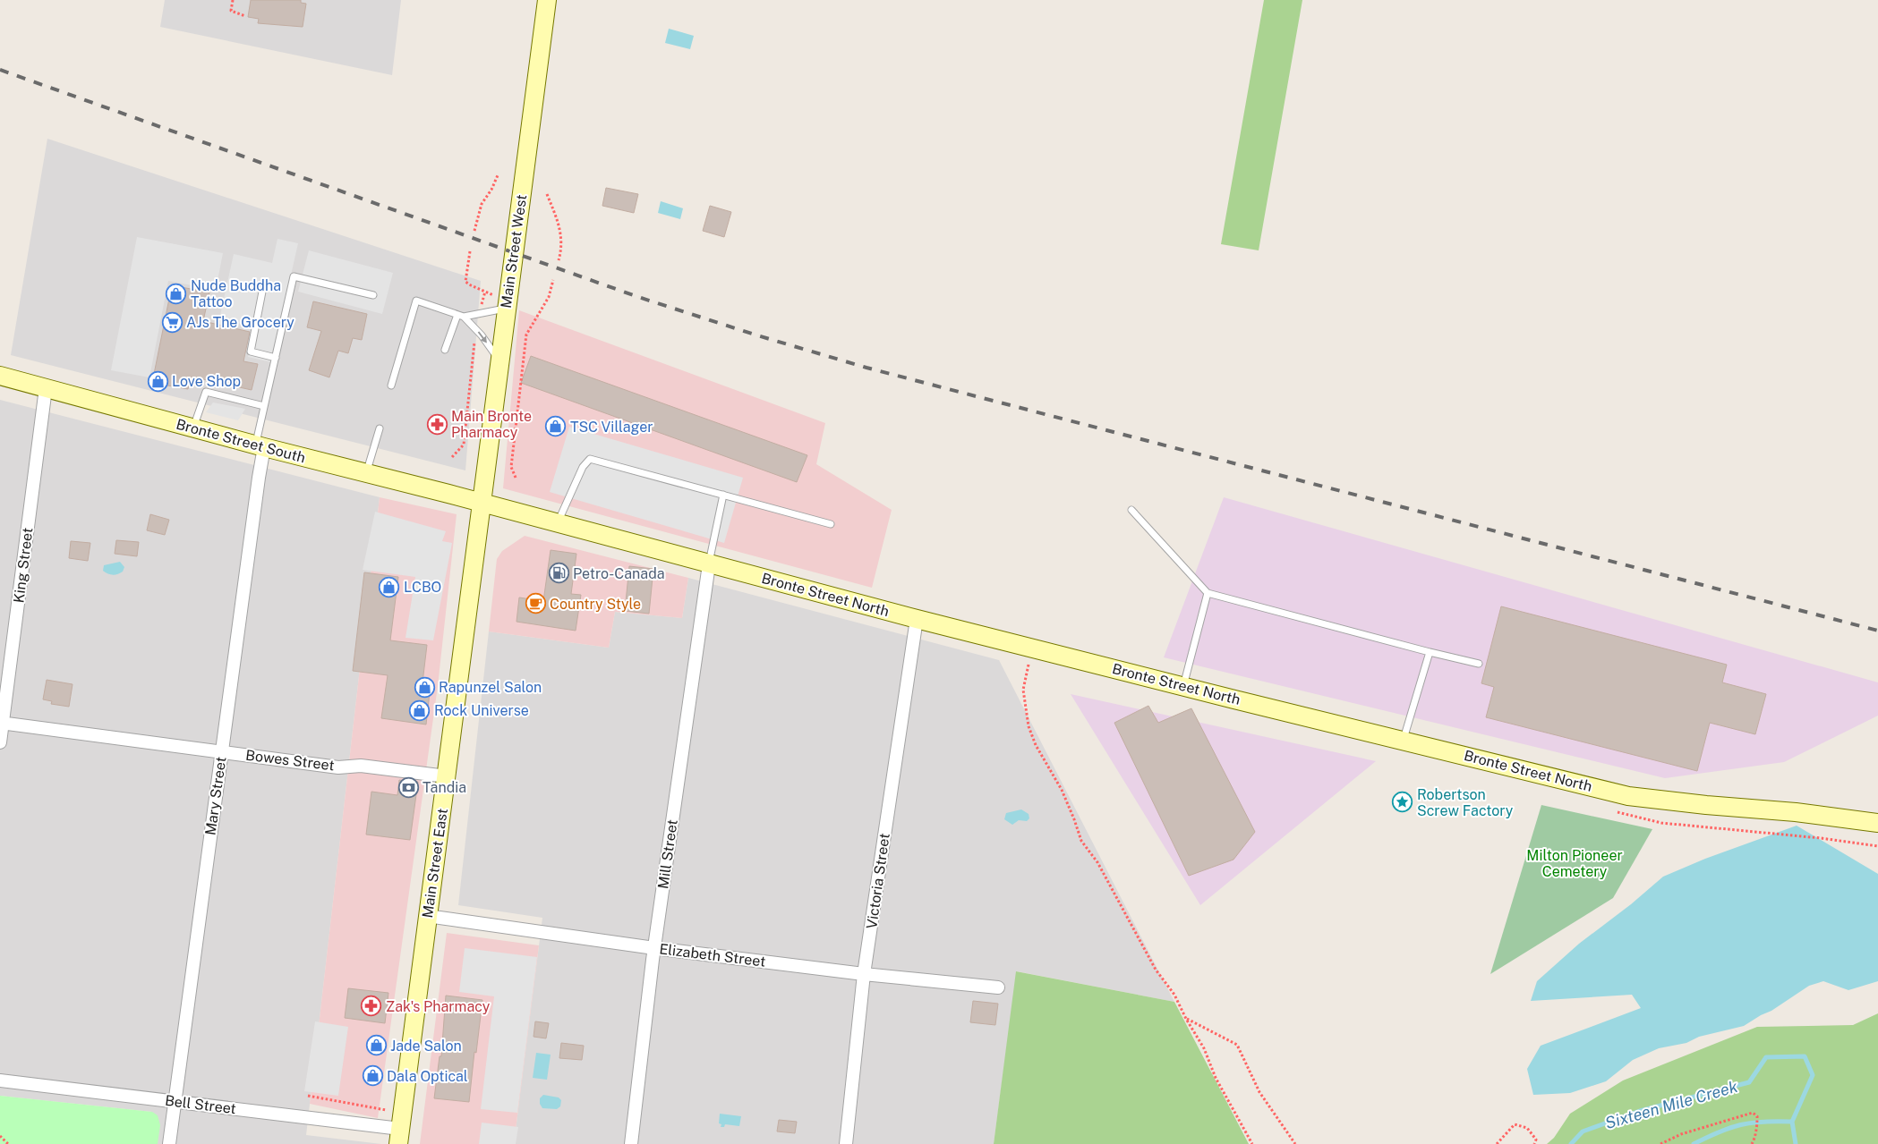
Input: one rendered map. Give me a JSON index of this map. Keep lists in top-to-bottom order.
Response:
{
  "streets": {
    "main road": [
      "Main Street West",
      "Bronte Street South",
      "Bronte Street North",
      "Main Street East"
    ],
    "street": [
      "King Street",
      "Bowes Street",
      "Mary Street",
      "Mill Street",
      "Victoria Street",
      "Elizabeth Street",
      "Bell Street"
    ]
  },
  "crossings": [
    ["Main Street West", "Bronte Street South"],
    ["Main Street West", "Bronte Street North"],
    ["Main Street West", "Main Street East"],
    ["Bronte Street South", "King Street"],
    ["Bronte Street South", "Bronte Street North"],
    ["Bronte Street South", "Mary Street"],
    ["Bronte Street South", "Main Street East"],
    ["King Street", "Bowes Street"],
    ["Bronte Street North", "Mill Street"],
    ["Bronte Street North", "Main Street East"],
    ["Bronte Street North", "Victoria Street"],
    ["Bowes Street", "Mary Street"],
    ["Bowes Street", "Main Street East"],
    ["Mary Street", "Bell Street"],
    ["Mill Street", "Elizabeth Street"],
    ["Main Street East", "Elizabeth Street"],
    ["Main Street East", "Bell Street"],
    ["Victoria Street", "Elizabeth Street"]
  ],
  "water": ["Sixteen Mile Creek"],
  "parks": ["Milton Pioneer Cemetery"],
  "places": {
    "shop": [
      "Nude Buddha Tattoo",
      "Love Shop",
      "TSC Villager",
      "LCBO",
      "Rapunzel Salon",
      "Rock Universe",
      "Jade Salon",
      "Dala Optical"
    ],
    "supermarket": ["AJs The Grocery"],
    "pharmacy": ["Main Bronte Pharmacy", "Zak's Pharmacy"],
    "fuel station": ["Petro-Canada"],
    "cafe": ["Country Style"],
    "bank": ["Tandia"],
    "place": ["Robertson Screw Factory"]
  }
}
